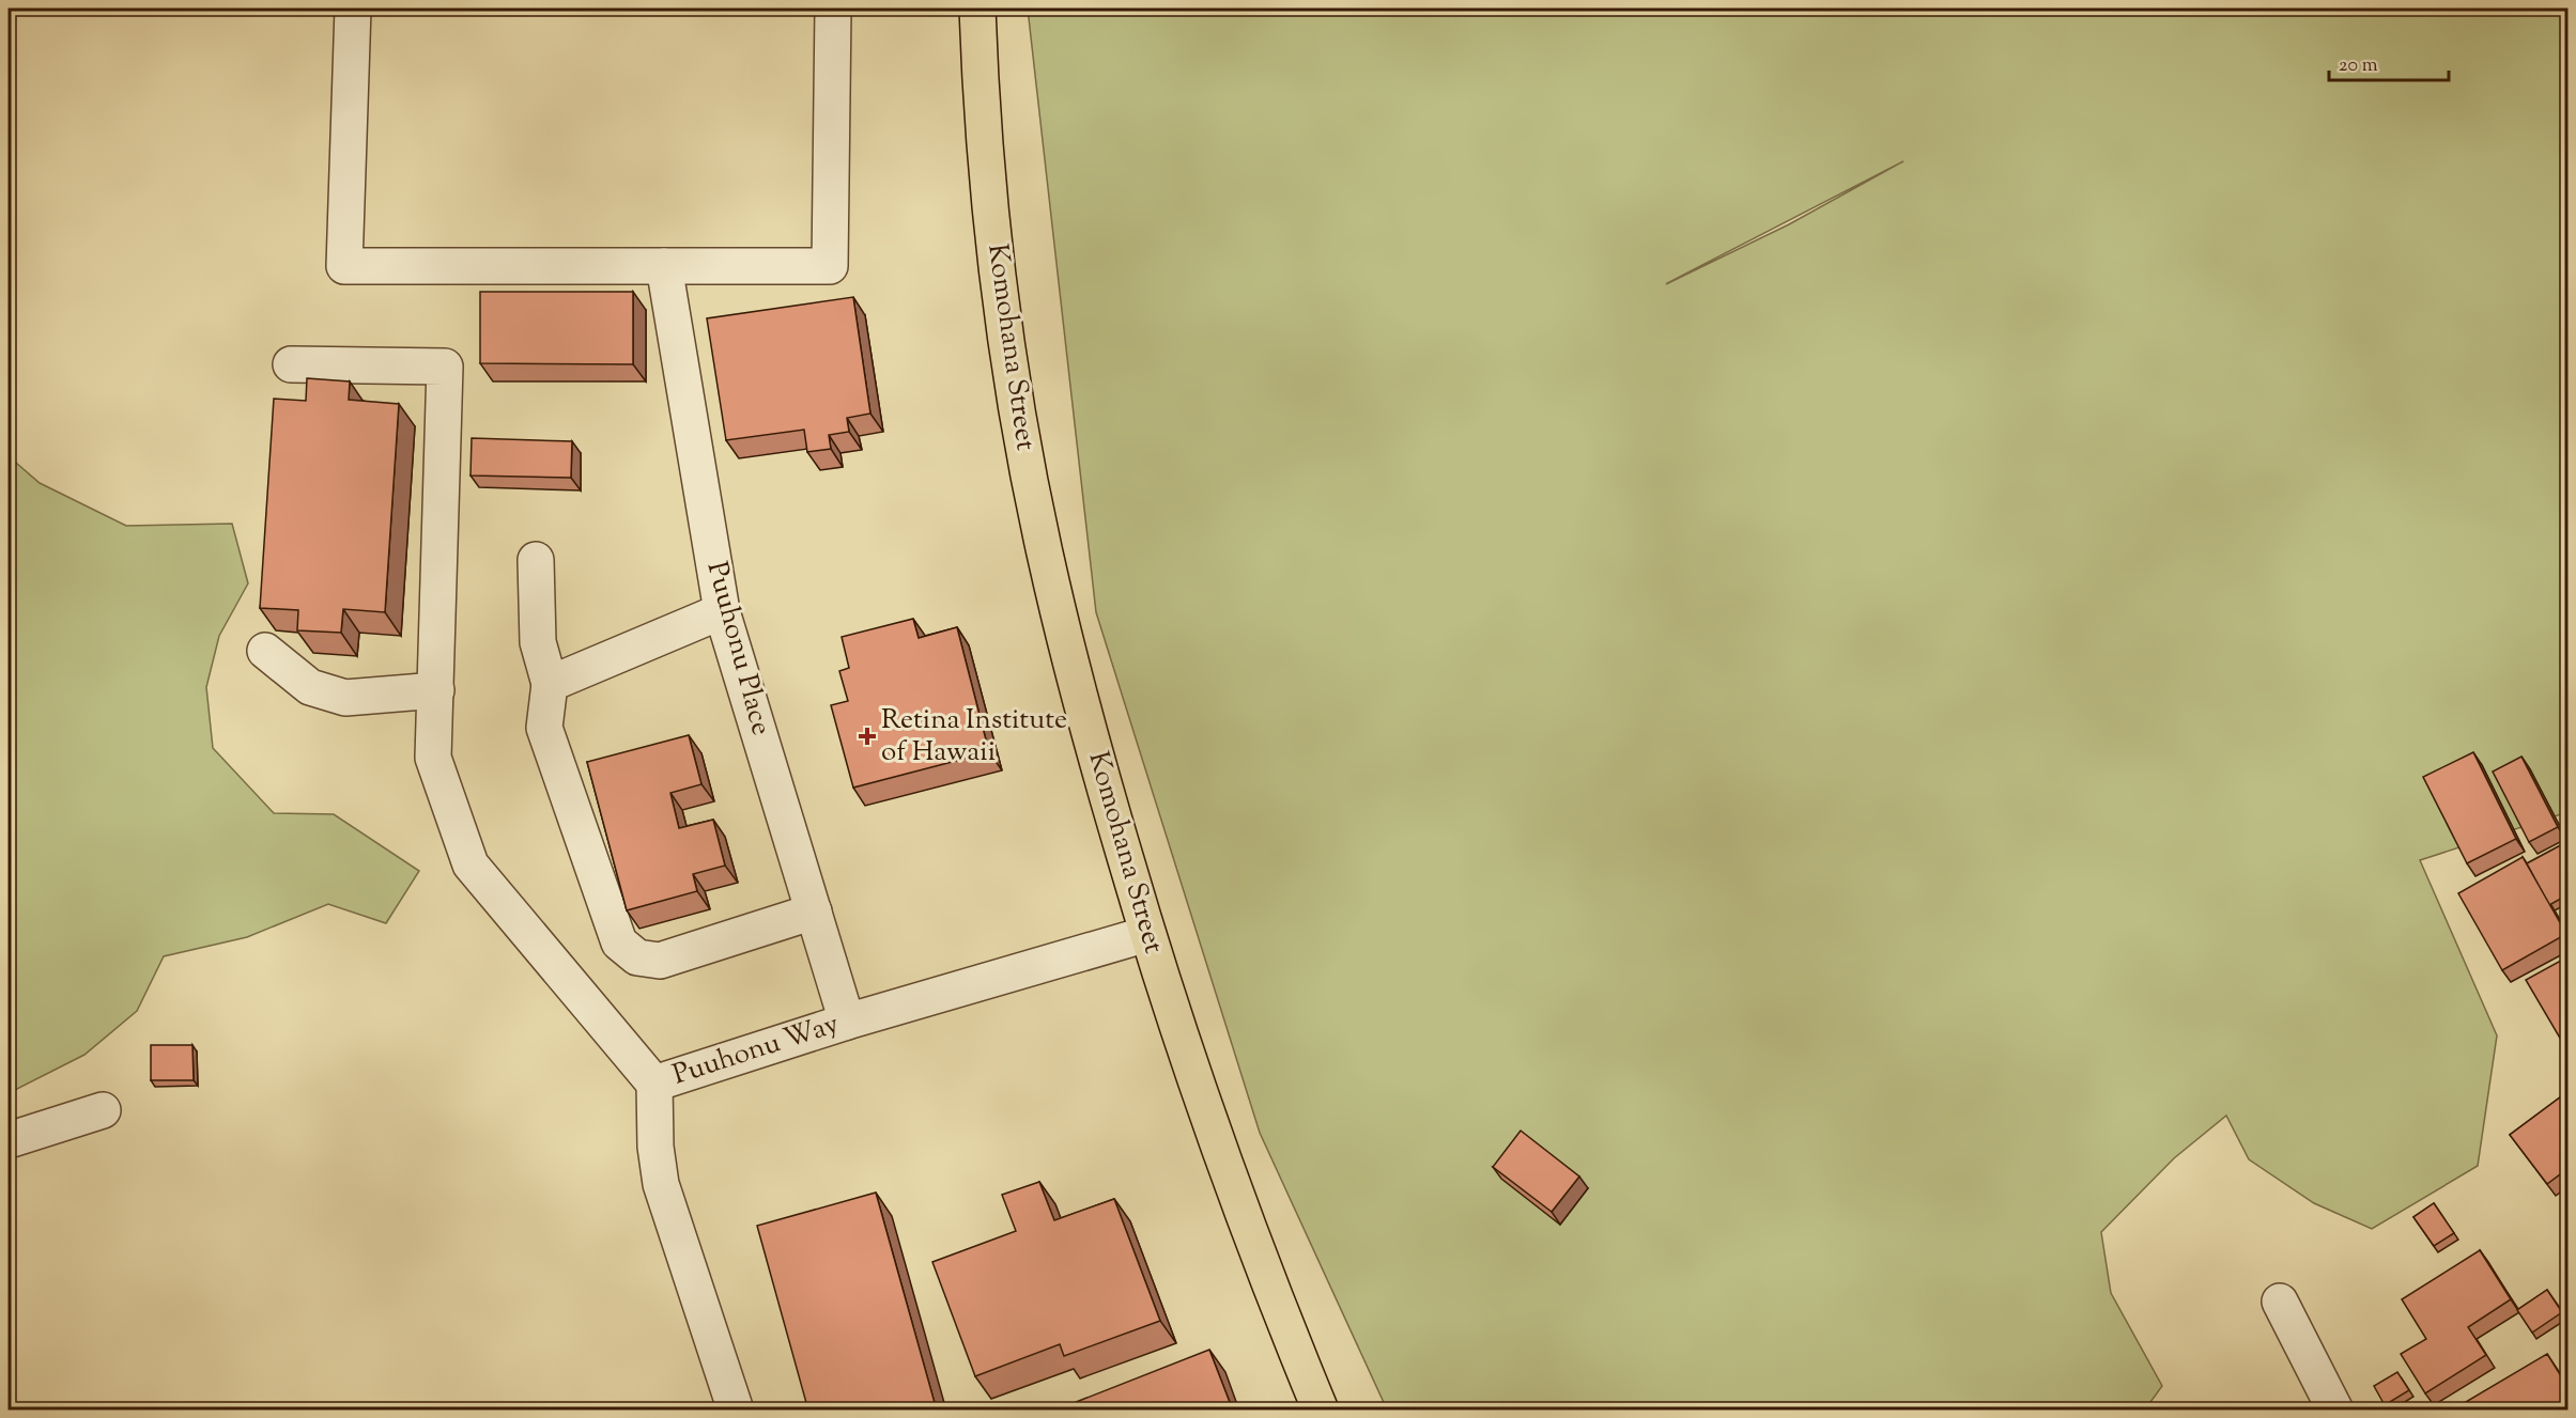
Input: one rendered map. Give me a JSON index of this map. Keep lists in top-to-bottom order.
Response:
{
  "streets": {
    "main road": ["Komohana Street"],
    "street": ["Puuhonu Place", "Puuhonu Way"]
  },
  "crossings": [
    ["Komohana Street", "Puuhonu Way"],
    ["Puuhonu Place", "Puuhonu Way"]
  ],
  "places": {
    "health": ["Retina Institute of Hawaii"]
  },
  "scale_bar": "20 m"
}
